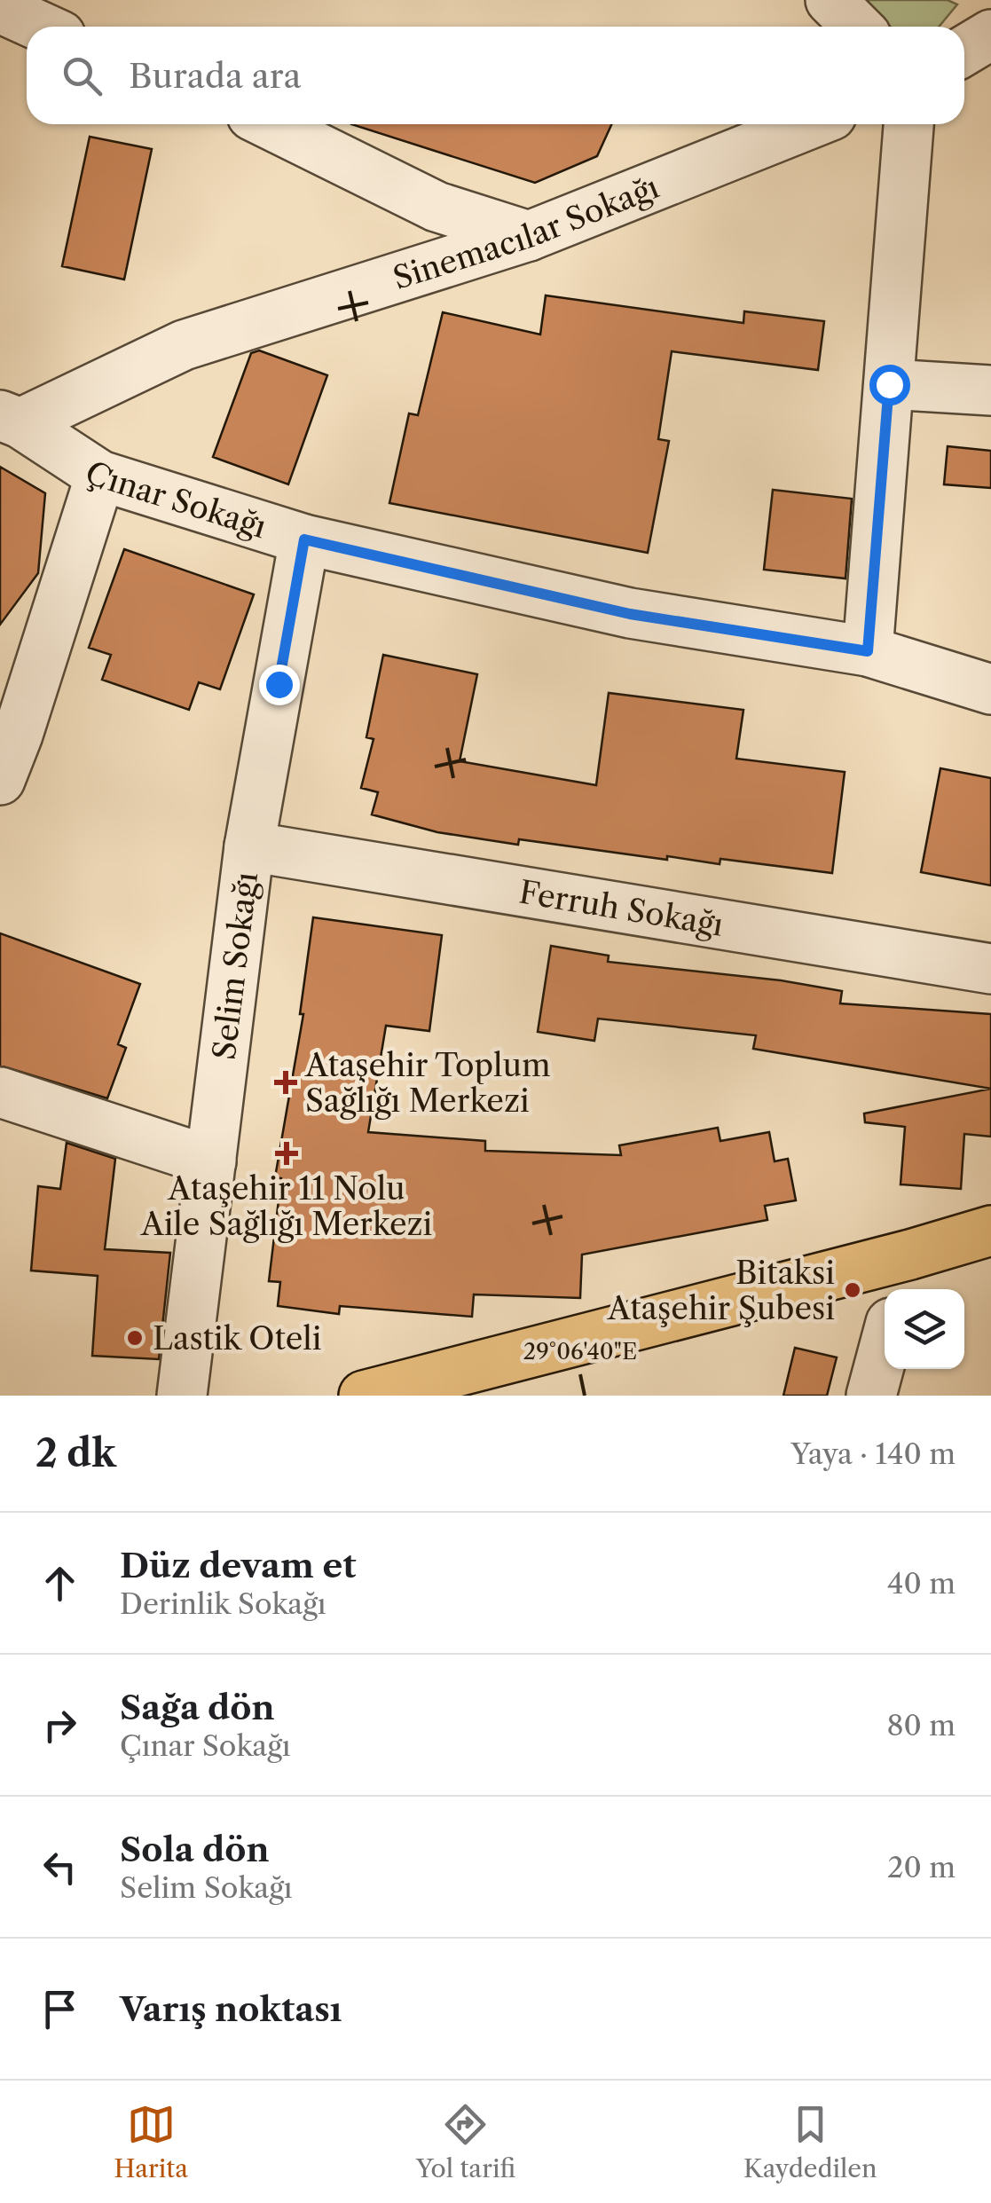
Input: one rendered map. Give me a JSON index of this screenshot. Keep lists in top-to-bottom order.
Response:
{
  "streets": {
    "street": [
      "Sinemacılar Sokağı",
      "Çınar Sokağı",
      "Ferruh Sokağı",
      "Selim Sokağı"
    ]
  },
  "crossings": [
    ["Sinemacılar Sokağı", "Çınar Sokağı"],
    ["Çınar Sokağı", "Selim Sokağı"],
    ["Ferruh Sokağı", "Selim Sokağı"]
  ],
  "places": {
    "health": ["Ataşehir Toplum Sağlığı Merkezi", "Ataşehir 11 Nolu Aile Sağlığı Merkezi"],
    "other": ["Bitaksi Ataşehir Şubesi", "Lastik Oteli"]
  },
  "page": {
    "search": "Burada ara",
    "heading": ["2 dk", "Yaya · 140 m"],
    "list": [
      ["Düz devam et", "Derinlik Sokağı", "40 m"],
      ["Sağa dön", "Çınar Sokağı", "80 m"],
      ["Sola dön", "Selim Sokağı", "20 m"],
      "Varış noktası"
    ],
    "nav": ["Harita", "Yol tarifi", "Kaydedilen"]
  },
  "coordinates": ["29°06'40\"E"]
}
